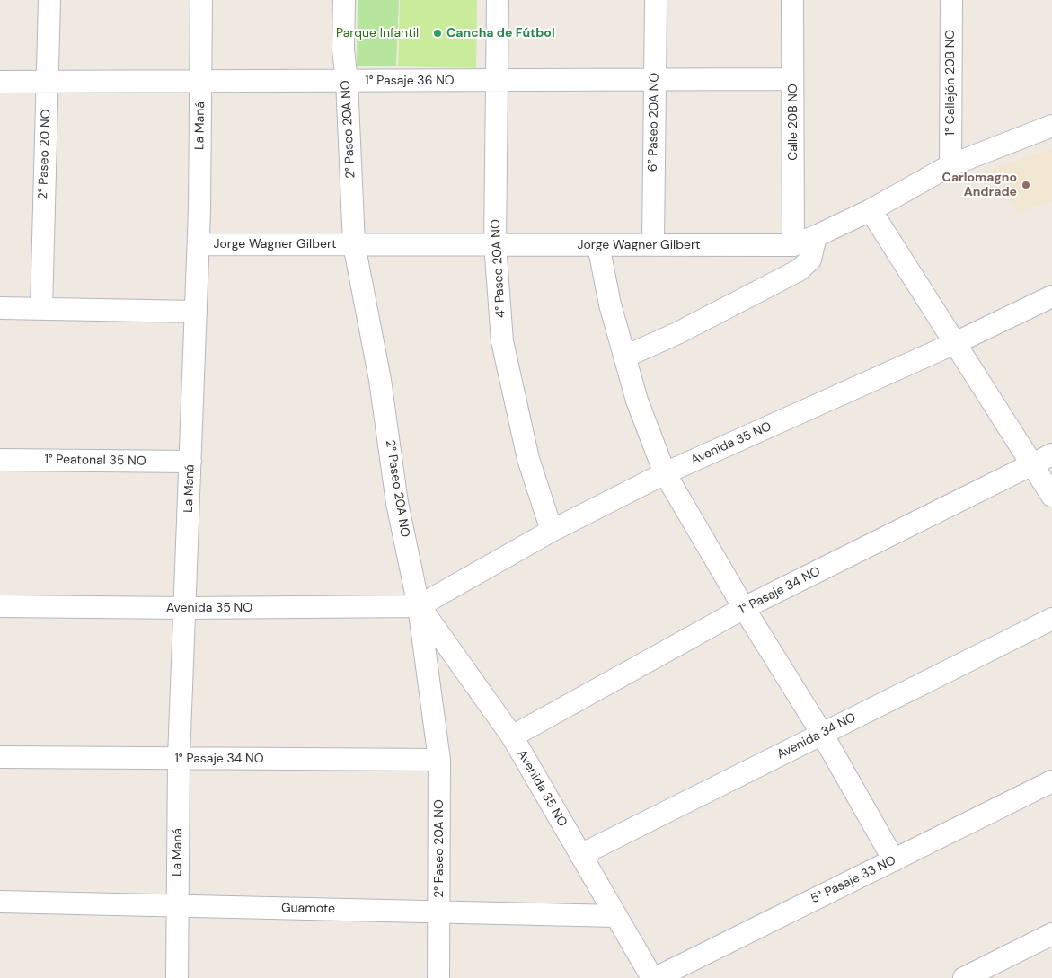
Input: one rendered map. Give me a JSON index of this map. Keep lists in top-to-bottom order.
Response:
{
  "streets": {
    "street": [
      "1° Pasaje 36 NO",
      "1° Callejón 20B NO",
      "6° Paseo 20A NO",
      "Calle 20B NO",
      "La Maná",
      "2° Paseo 20A NO",
      "2° Paseo 20 NO",
      "Jorge Wagner Gilbert",
      "4° Paseo 20A NO",
      "Avenida 35 NO",
      "1° Peatonal 35 NO",
      "1° Pasaje 34 NO",
      "Avenida 34 NO",
      "5° Pasaje 33 NO",
      "Guamote"
    ]
  },
  "crossings": [
    ["1° Pasaje 36 NO", "6° Paseo 20A NO"],
    ["1° Pasaje 36 NO", "Calle 20B NO"],
    ["1° Pasaje 36 NO", "La Maná"],
    ["1° Pasaje 36 NO", "2° Paseo 20A NO"],
    ["1° Pasaje 36 NO", "2° Paseo 20 NO"],
    ["1° Pasaje 36 NO", "4° Paseo 20A NO"],
    ["1° Callejón 20B NO", "Jorge Wagner Gilbert"],
    ["6° Paseo 20A NO", "Jorge Wagner Gilbert"],
    ["Calle 20B NO", "Jorge Wagner Gilbert"],
    ["La Maná", "Jorge Wagner Gilbert"],
    ["La Maná", "Avenida 35 NO"],
    ["La Maná", "1° Peatonal 35 NO"],
    ["La Maná", "1° Pasaje 34 NO"],
    ["La Maná", "Guamote"],
    ["2° Paseo 20A NO", "Jorge Wagner Gilbert"],
    ["2° Paseo 20A NO", "Avenida 35 NO"],
    ["2° Paseo 20A NO", "1° Pasaje 34 NO"],
    ["2° Paseo 20A NO", "Guamote"],
    ["Jorge Wagner Gilbert", "4° Paseo 20A NO"],
    ["4° Paseo 20A NO", "Avenida 35 NO"],
    ["Avenida 35 NO", "1° Pasaje 34 NO"],
    ["Avenida 35 NO", "Avenida 34 NO"],
    ["Avenida 35 NO", "5° Pasaje 33 NO"],
    ["Avenida 35 NO", "Guamote"]
  ],
  "parks": ["Parque Infantil"],
  "places": ["Cancha de Fútbol", "Carlomagno Andrade"]
}
